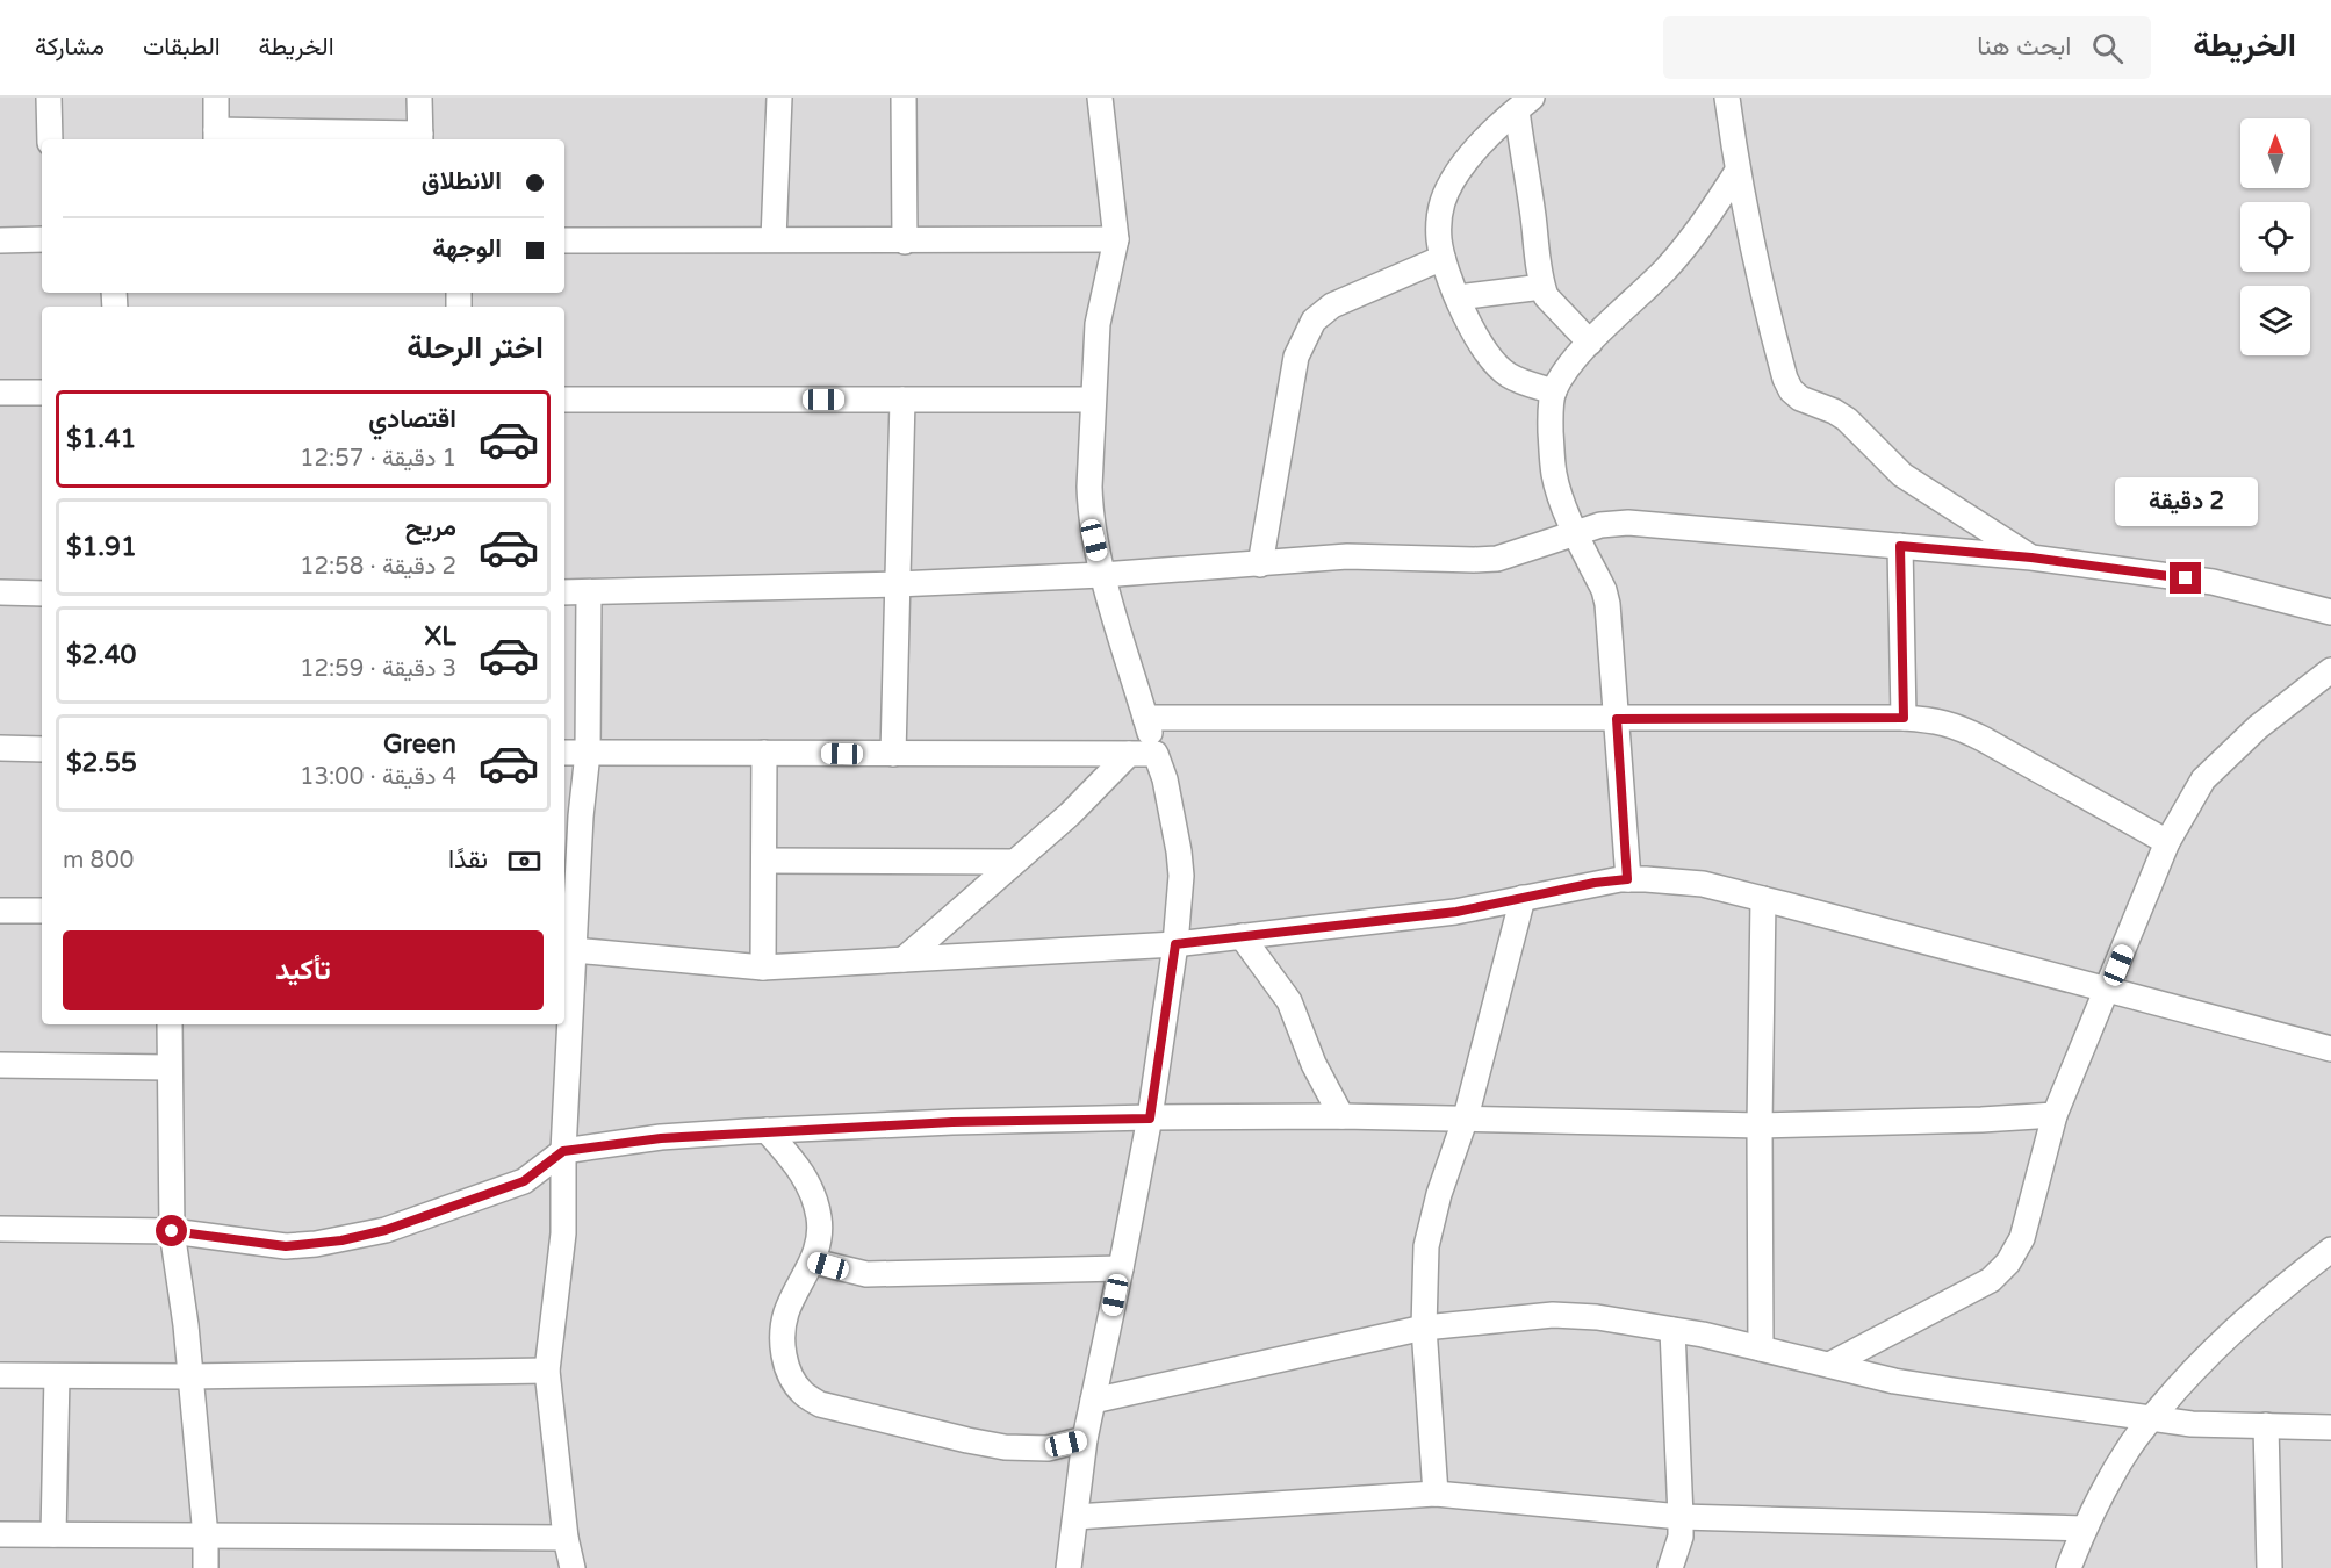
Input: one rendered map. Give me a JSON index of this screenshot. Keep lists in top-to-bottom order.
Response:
{
  "north": "top",
  "page": {
    "header": "الخريطة",
    "search": "ابحث هنا",
    "nav": ["الخريطة", "الطبقات", "مشاركة"],
    "banner": ["الانطلاق", "الوجهة"],
    "heading": "اختر الرحلة",
    "list": [
      {
        "name": "اقتصادي",
        "note": "1 دقيقة · 12:57",
        "value": "$1.41"
      },
      {
        "name": "مريح",
        "note": "2 دقيقة · 12:58",
        "value": "$1.91"
      },
      {
        "name": "XL",
        "note": "3 دقيقة · 12:59",
        "value": "$2.40"
      },
      {
        "name": "Green",
        "note": "4 دقيقة · 13:00",
        "value": "$2.55"
      }
    ],
    "bubble": "2 دقيقة",
    "pay": ["نقدًا", "800 m"],
    "buttons": "تأكيد"
  }
}
